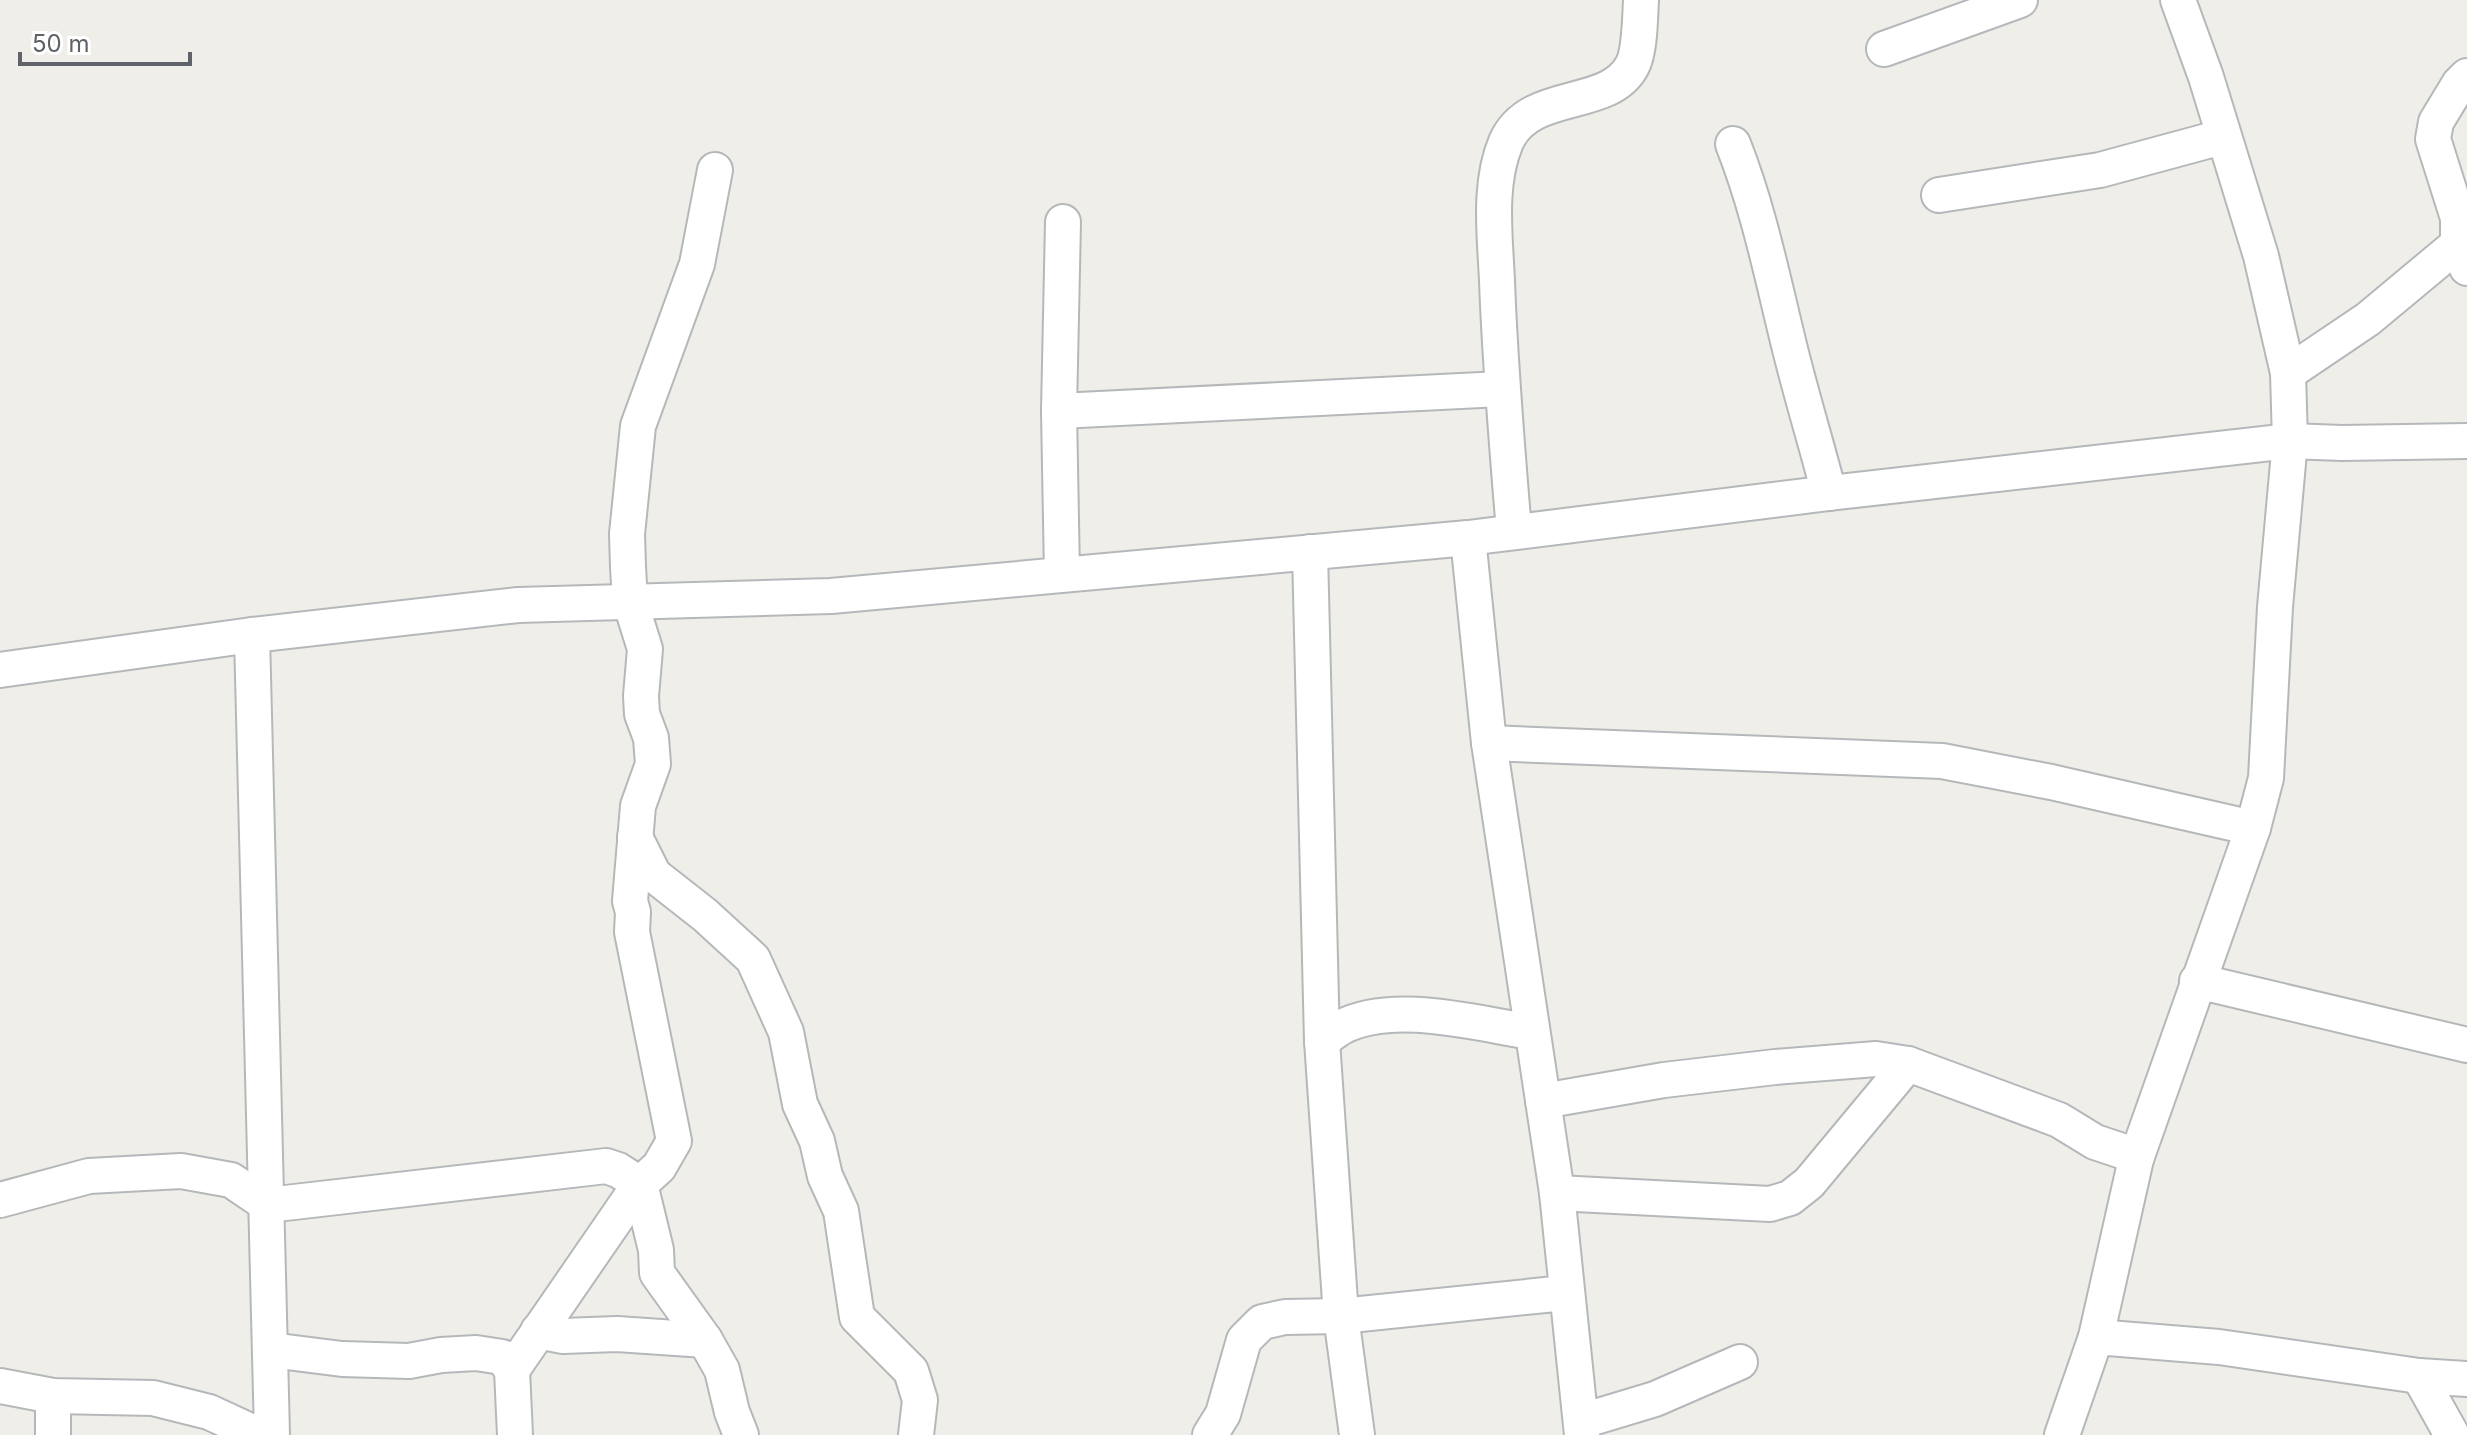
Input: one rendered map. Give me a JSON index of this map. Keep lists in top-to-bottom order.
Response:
{
  "scale_bar": "50 m"
}
